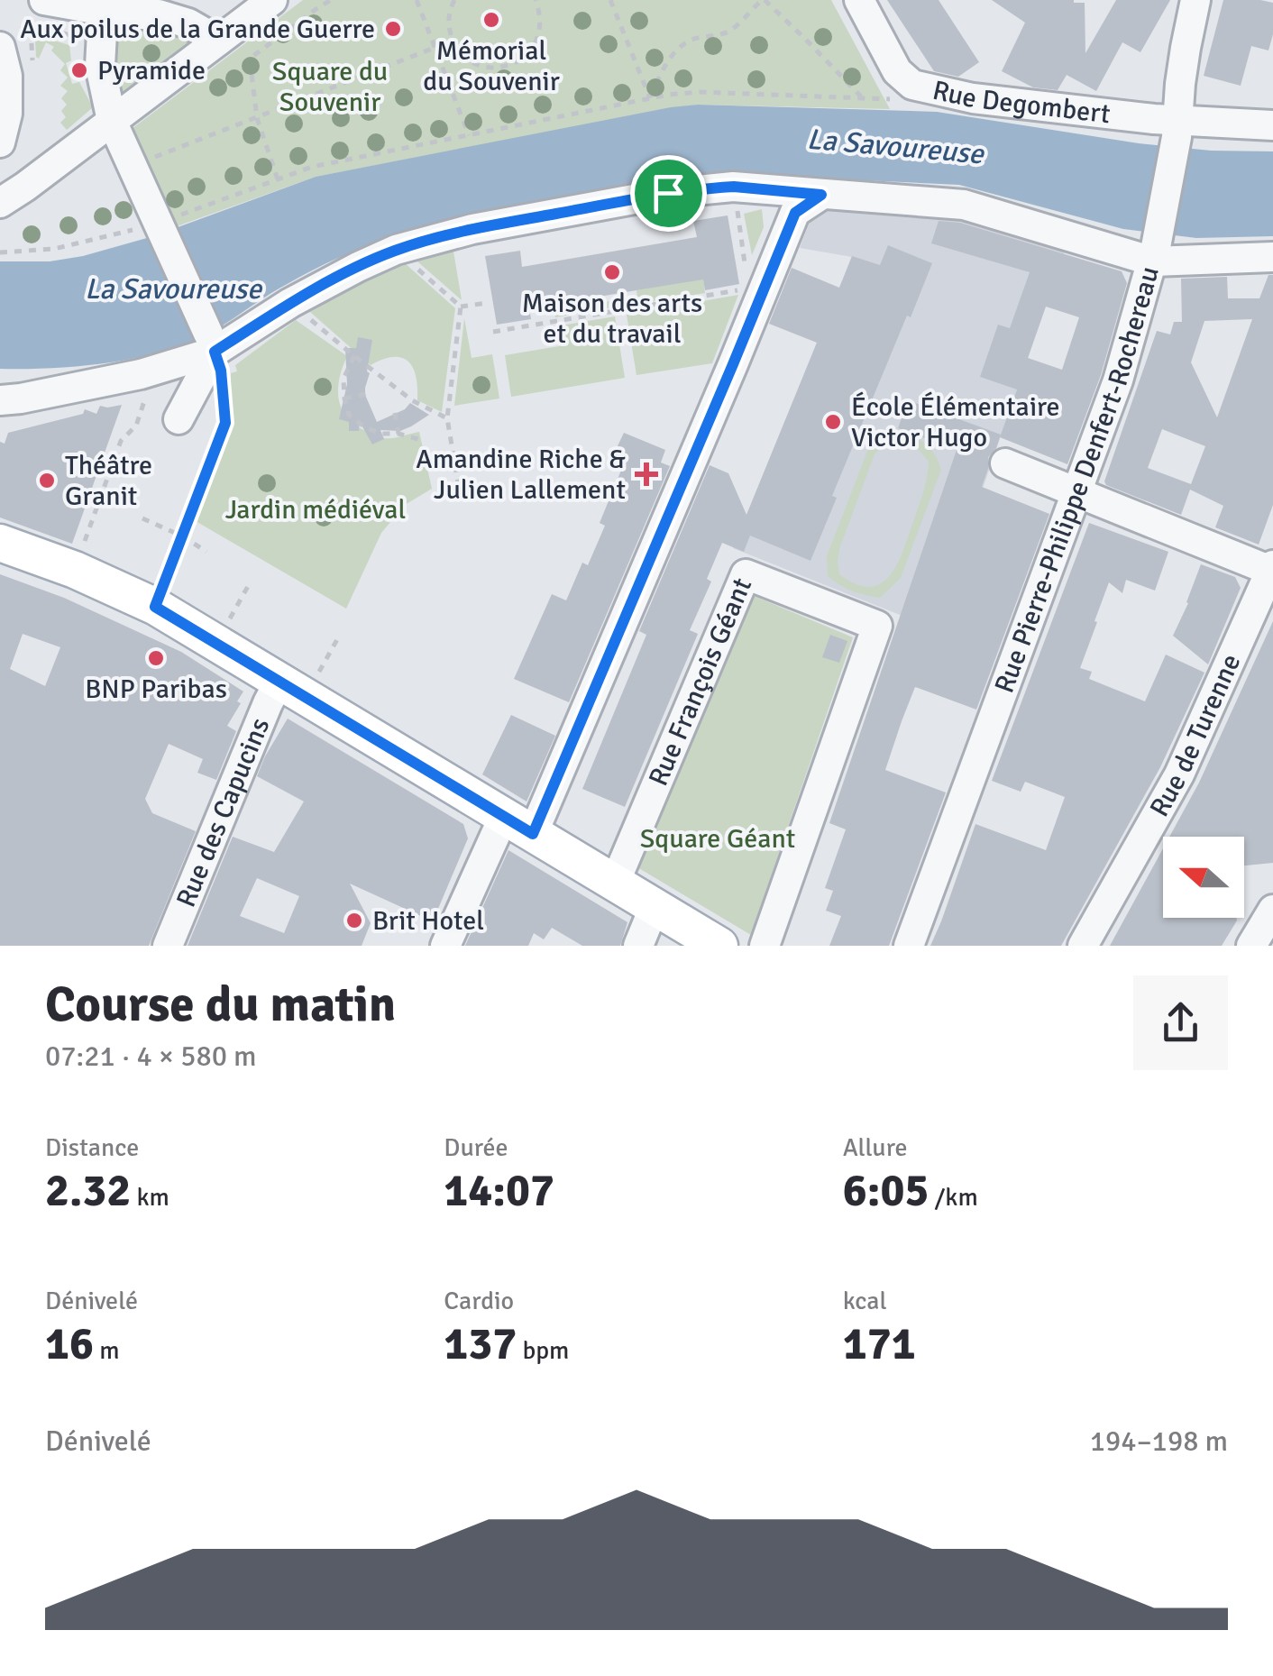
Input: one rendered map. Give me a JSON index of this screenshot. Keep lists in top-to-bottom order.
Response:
{
  "streets": {
    "street": [
      "Rue Degombert",
      "Rue Pierre-Philippe Denfert-Rochereau",
      "Rue François Géant",
      "Rue de Turenne",
      "Rue des Capucins"
    ]
  },
  "crossings": [
    ["Rue Degombert", "Rue Pierre-Philippe Denfert-Rochereau"]
  ],
  "water": ["La Savoureuse"],
  "parks": ["Square du Souvenir", "Jardin médiéval", "Square Géant"],
  "places": {
    "other": [
      "Mémorial du Souvenir",
      "Aux poilus de la Grande Guerre",
      "Pyramide",
      "Maison des arts et du travail",
      "École Élémentaire Victor Hugo",
      "Théâtre Granit",
      "BNP Paribas",
      "Brit Hotel"
    ],
    "health": ["Amandine Riche & Julien Lallement"]
  },
  "north": "left",
  "page": {
    "heading": ["Course du matin", "07:21 · 4 × 580 m"],
    "stats": [
      ["Distance", "2.32 km"],
      ["Durée", "14:07"],
      ["Allure", "6:05 /km"],
      ["Dénivelé", "16 m"],
      ["Cardio", "137 bpm"],
      ["kcal", "171"]
    ],
    "chart": ["Dénivelé", "194–198 m"]
  }
}
